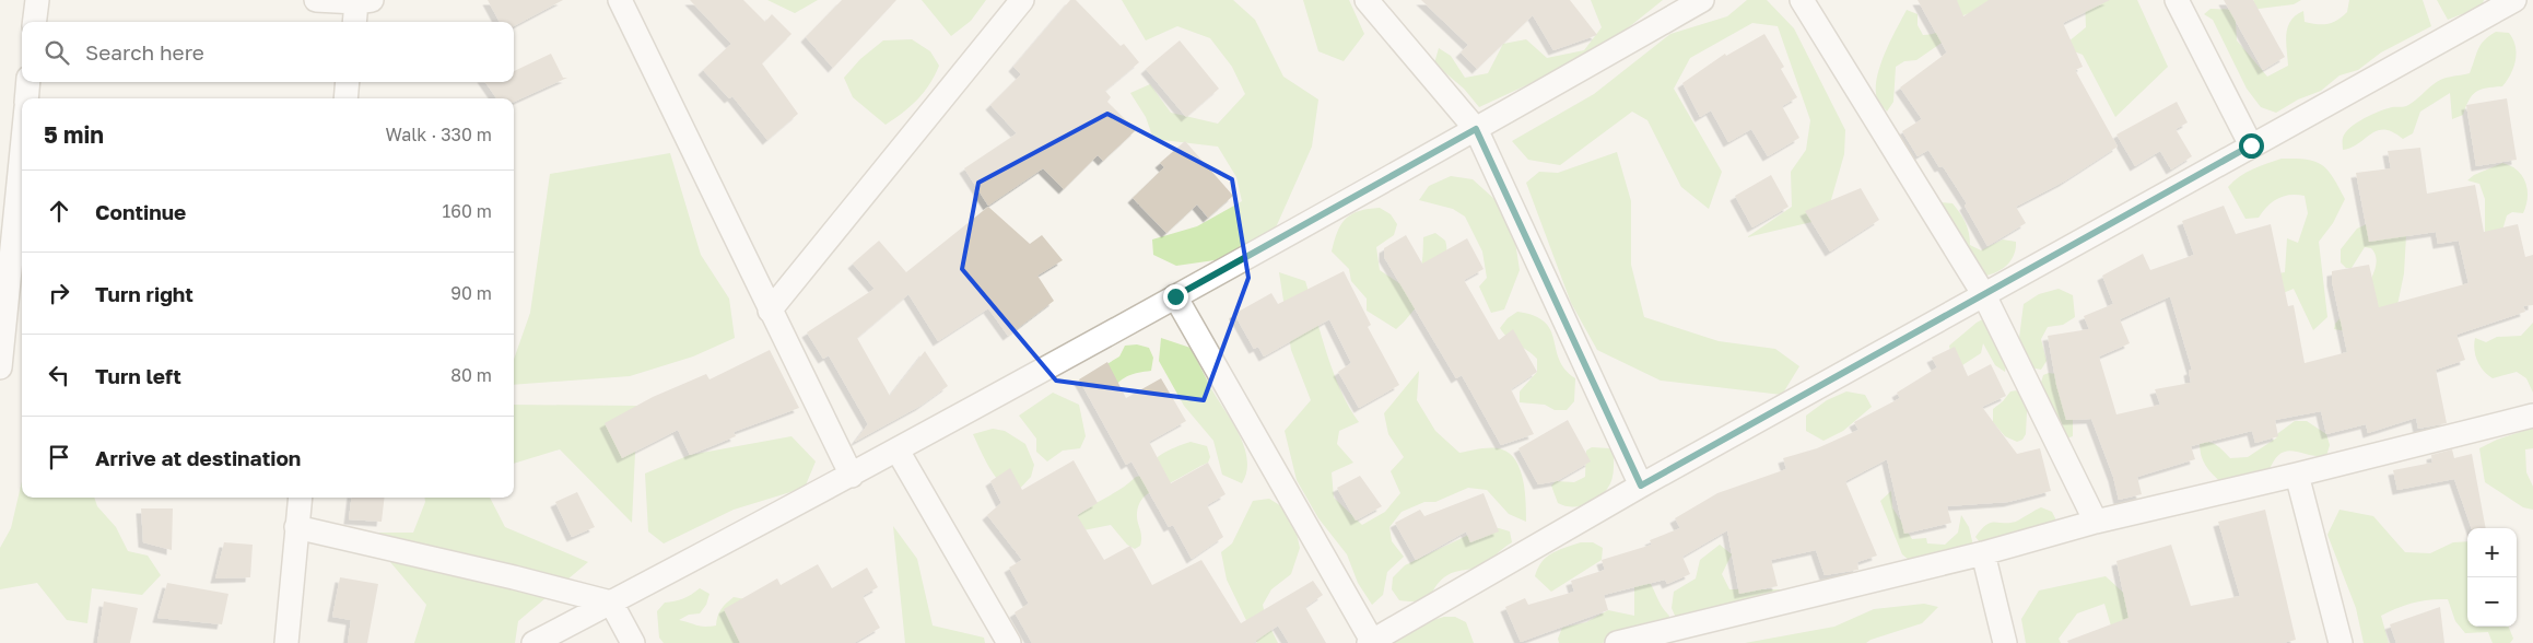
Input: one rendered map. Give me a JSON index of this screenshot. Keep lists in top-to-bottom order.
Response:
{
  "page": {
    "search": "Search here",
    "heading": ["5 min", "Walk · 330 m"],
    "list": [
      ["Continue", "160 m"],
      ["Turn right", "90 m"],
      ["Turn left", "80 m"],
      "Arrive at destination"
    ],
    "map_buttons": ["+", "−"]
  }
}
